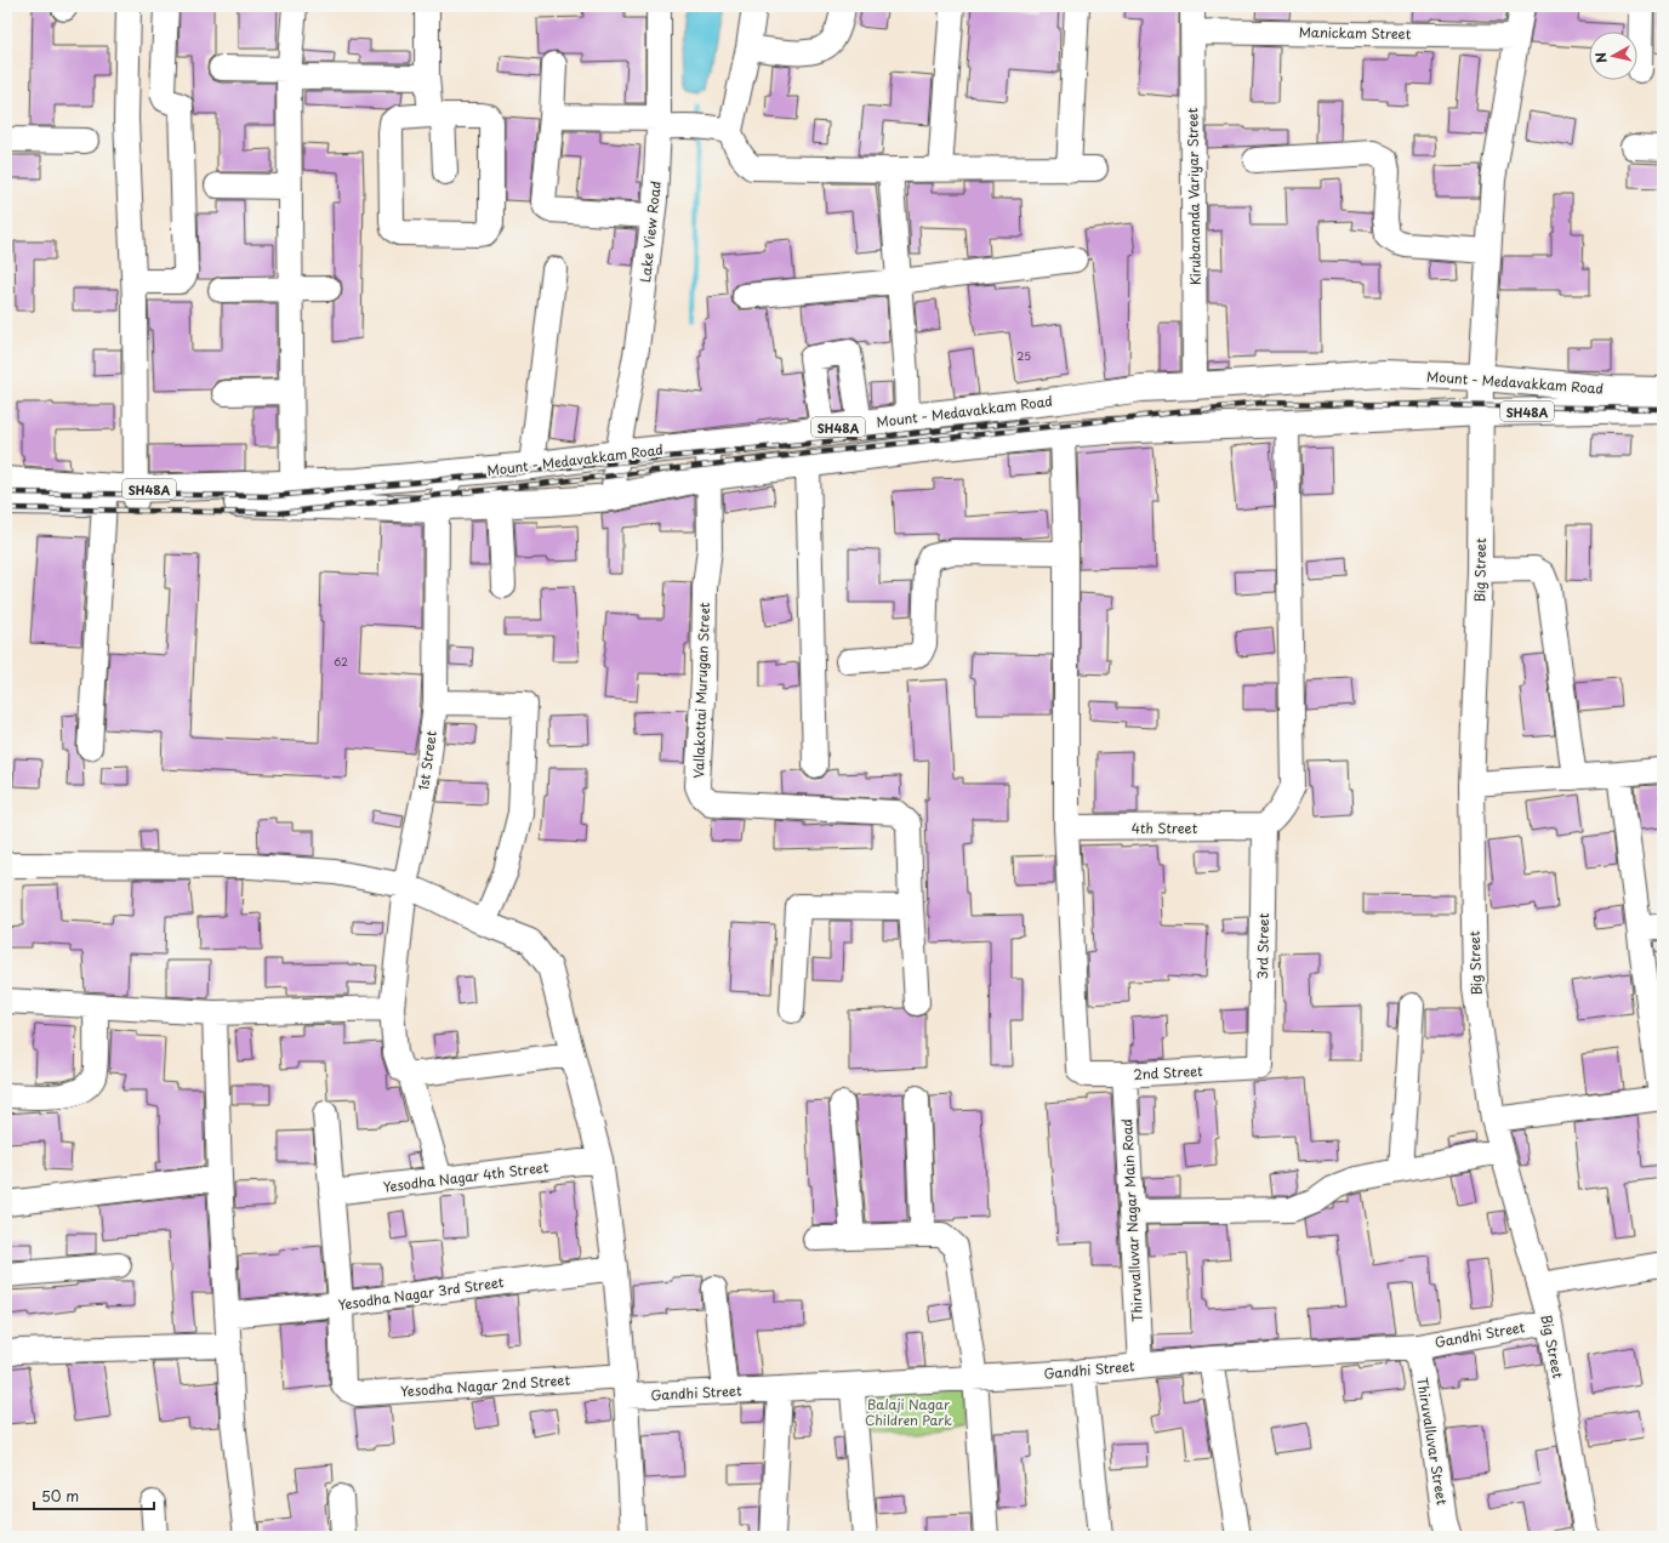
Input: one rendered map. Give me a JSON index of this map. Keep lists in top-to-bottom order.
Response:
{
  "streets": {
    "main road": ["Mount - Medavakkam Road", "SH48A"],
    "street": [
      "Manickam Street",
      "Kirubananda Variyar Street",
      "Lake View Road",
      "Big Street",
      "Vallakottai Murugan Street",
      "1st Street",
      "4th Street",
      "3rd Street",
      "2nd Street",
      "Yesodha Nagar 4th Street",
      "Thiruvalluvar Nagar Main Road",
      "Yesodha Nagar 3rd Street",
      "Gandhi Street",
      "Yesodha Nagar 2nd Street",
      "Thiruvalluvar Street"
    ]
  },
  "crossings": [
    ["Manickam Street", "Kirubananda Variyar Street"],
    ["Manickam Street", "Big Street"],
    ["Kirubananda Variyar Street", "Mount - Medavakkam Road"],
    ["Lake View Road", "Mount - Medavakkam Road"],
    ["Mount - Medavakkam Road", "Big Street"],
    ["Mount - Medavakkam Road", "Vallakottai Murugan Street"],
    ["Mount - Medavakkam Road", "1st Street"],
    ["Big Street", "Gandhi Street"],
    ["1st Street", "Yesodha Nagar 4th Street"],
    ["4th Street", "3rd Street"],
    ["4th Street", "2nd Street"],
    ["3rd Street", "2nd Street"],
    ["2nd Street", "Thiruvalluvar Nagar Main Road"],
    ["Thiruvalluvar Nagar Main Road", "Gandhi Street"],
    ["Yesodha Nagar 3rd Street", "Yesodha Nagar 2nd Street"],
    ["Gandhi Street", "Yesodha Nagar 2nd Street"],
    ["Gandhi Street", "Thiruvalluvar Street"]
  ],
  "parks": ["Balaji Nagar Children Park"],
  "house_numbers": ["25", "62"],
  "scale_bar": "50 m",
  "north": "left"
}
